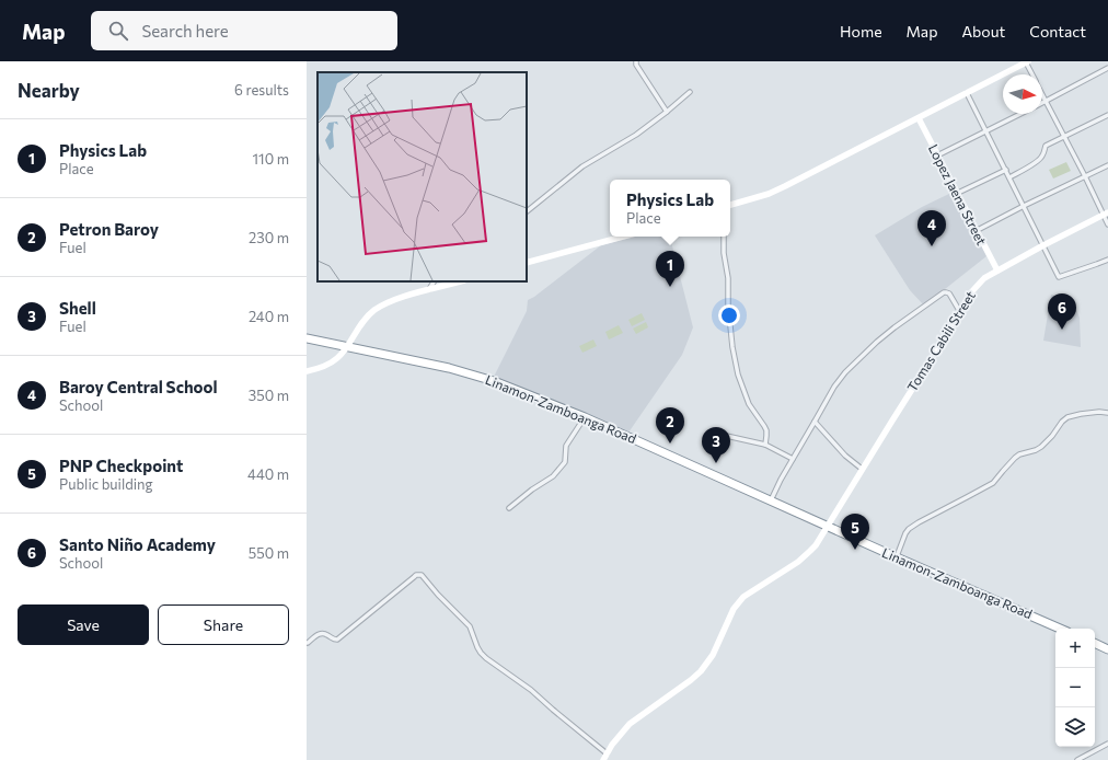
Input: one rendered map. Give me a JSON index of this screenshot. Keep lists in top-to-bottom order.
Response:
{
  "streets": {
    "highway": ["Linamon-Zamboanga Road"],
    "street": ["Lopez Jaena Street", "Tomas Cabili Street"]
  },
  "crossings": [
    ["Lopez Jaena Street", "Tomas Cabili Street"],
    ["Tomas Cabili Street", "Linamon-Zamboanga Road"]
  ],
  "north": "right",
  "page": {
    "header": "Map",
    "search": "Search here",
    "nav": [
      "Home",
      "Map",
      "About",
      "Contact"
    ],
    "heading": ["Nearby", "6 results"],
    "list": [
      {
        "mark": "1",
        "name": "Physics Lab",
        "note": "Place",
        "value": "110 m"
      },
      {
        "mark": "2",
        "name": "Petron Baroy",
        "note": "Fuel",
        "value": "230 m"
      },
      {
        "mark": "3",
        "name": "Shell",
        "note": "Fuel",
        "value": "240 m"
      },
      {
        "mark": "4",
        "name": "Baroy Central School",
        "note": "School",
        "value": "350 m"
      },
      {
        "mark": "5",
        "name": "PNP Checkpoint",
        "note": "Public building",
        "value": "440 m"
      },
      {
        "mark": "6",
        "name": "Santo Niño Academy",
        "note": "School",
        "value": "550 m"
      }
    ],
    "popup": ["Physics Lab", "Place"],
    "pins": [
      "4",
      "1",
      "6",
      "2",
      "3",
      "5"
    ],
    "buttons": ["Save", "Share"],
    "map_buttons": ["+", "−"]
  }
}
